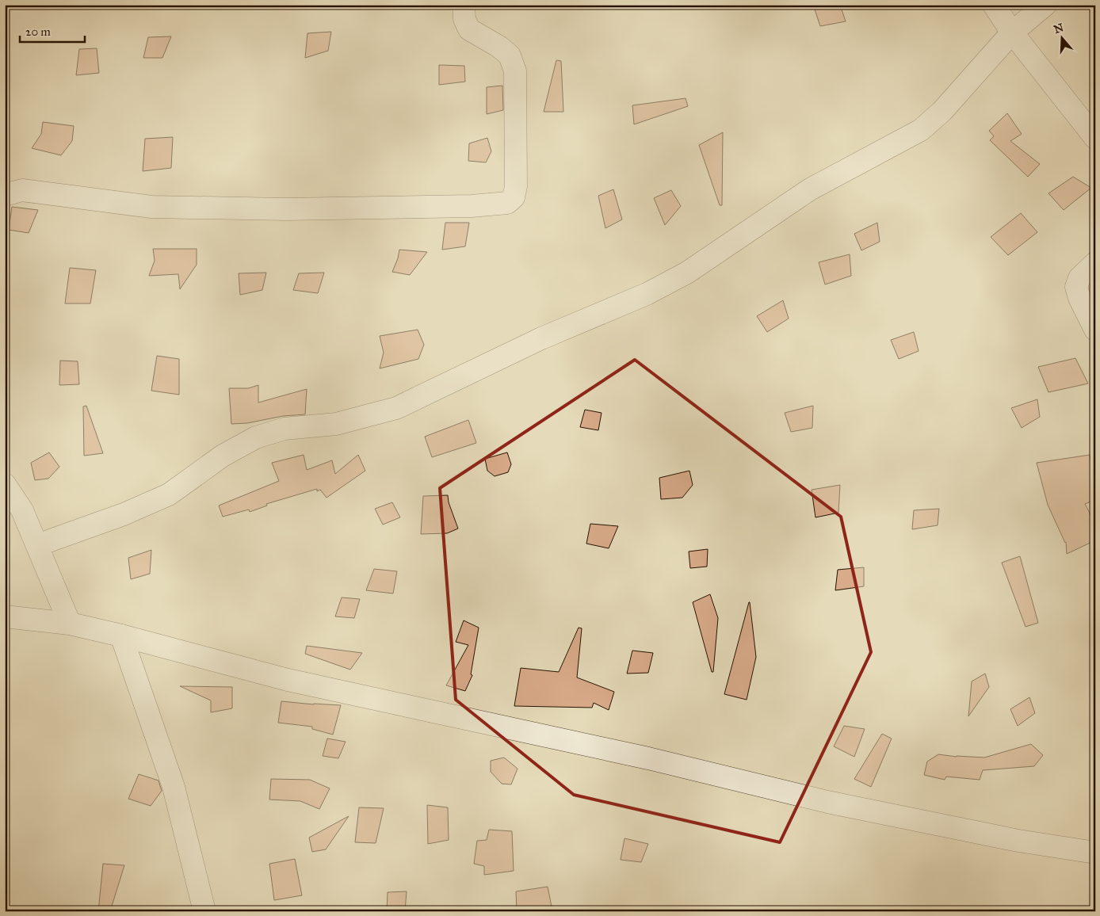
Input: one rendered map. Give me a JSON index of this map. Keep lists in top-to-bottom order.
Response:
{
  "scale_bar": "20 m",
  "north": "top"
}
